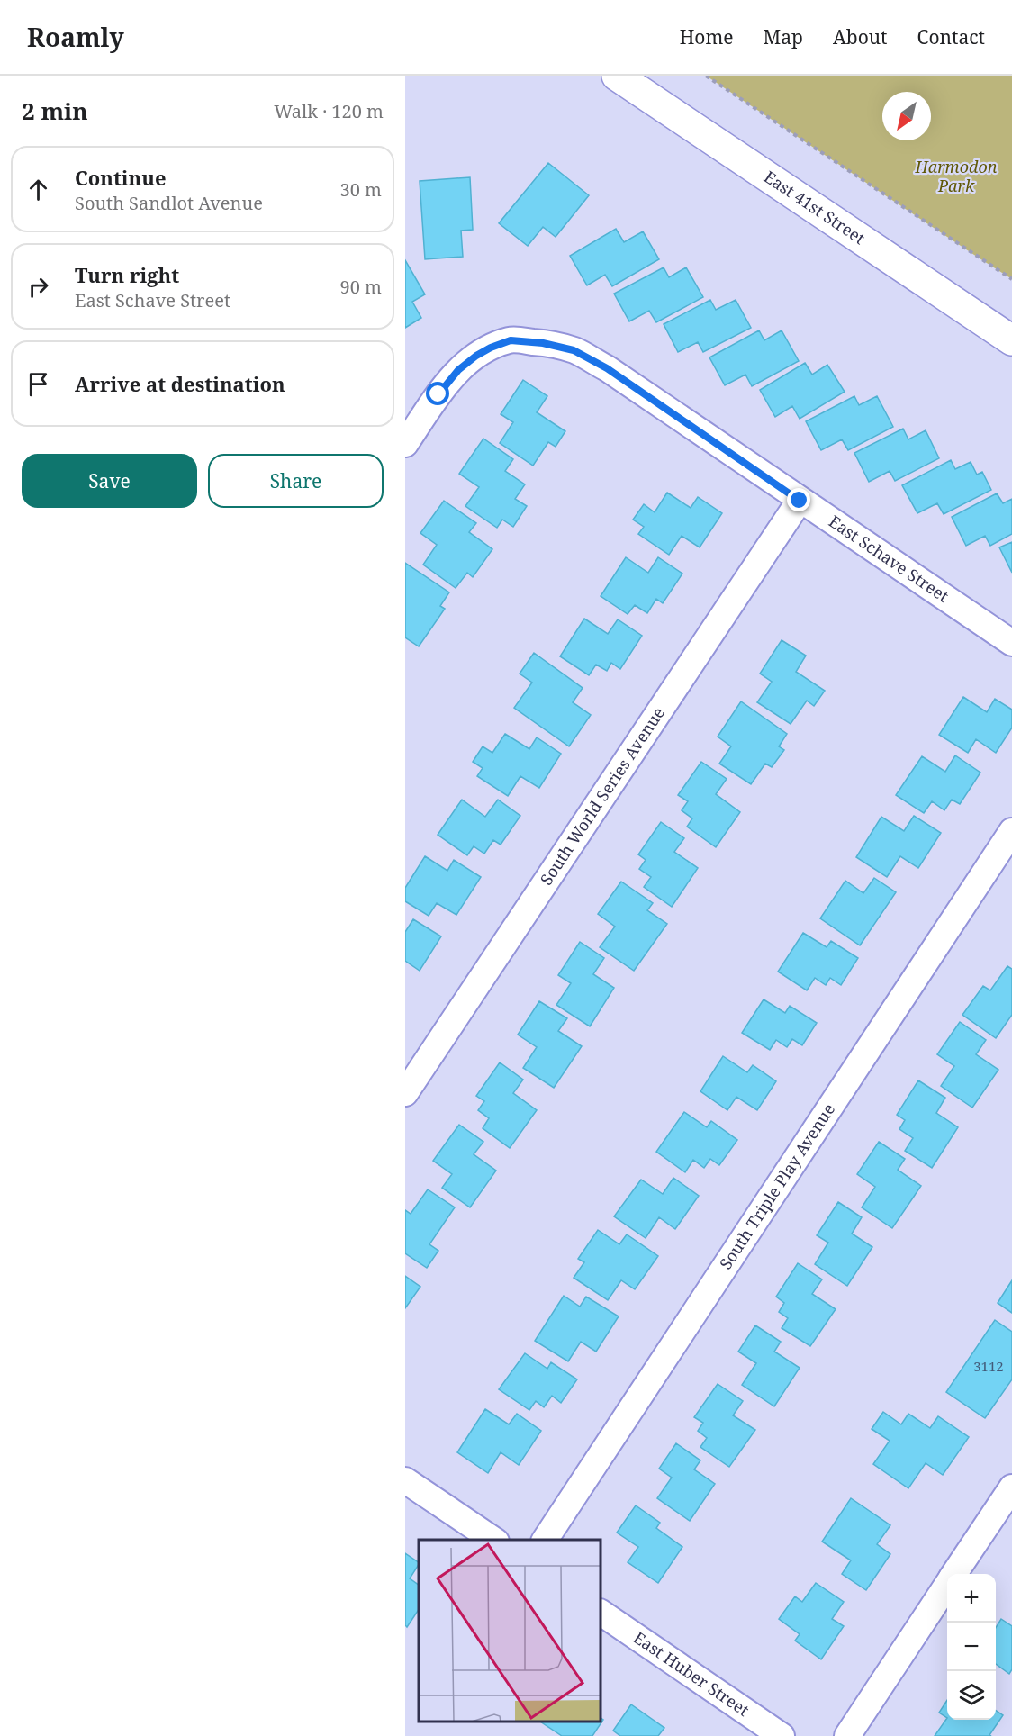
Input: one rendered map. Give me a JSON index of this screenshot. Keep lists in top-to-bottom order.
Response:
{
  "streets": {
    "main road": ["East 41st Street"],
    "street": [
      "East Schave Street",
      "South World Series Avenue",
      "South Triple Play Avenue",
      "East Huber Street"
    ]
  },
  "crossings": [
    ["East Schave Street", "South World Series Avenue"]
  ],
  "parks": ["Harmodon Park"],
  "house_numbers": ["3112"],
  "north": "bottom left",
  "page": {
    "header": "Roamly",
    "nav": [
      "Home",
      "Map",
      "About",
      "Contact"
    ],
    "heading": ["2 min", "Walk · 120 m"],
    "list": [
      ["Continue", "South Sandlot Avenue", "30 m"],
      ["Turn right", "East Schave Street", "90 m"],
      "Arrive at destination"
    ],
    "buttons": ["Save", "Share"],
    "map_buttons": ["+", "−"]
  }
}
